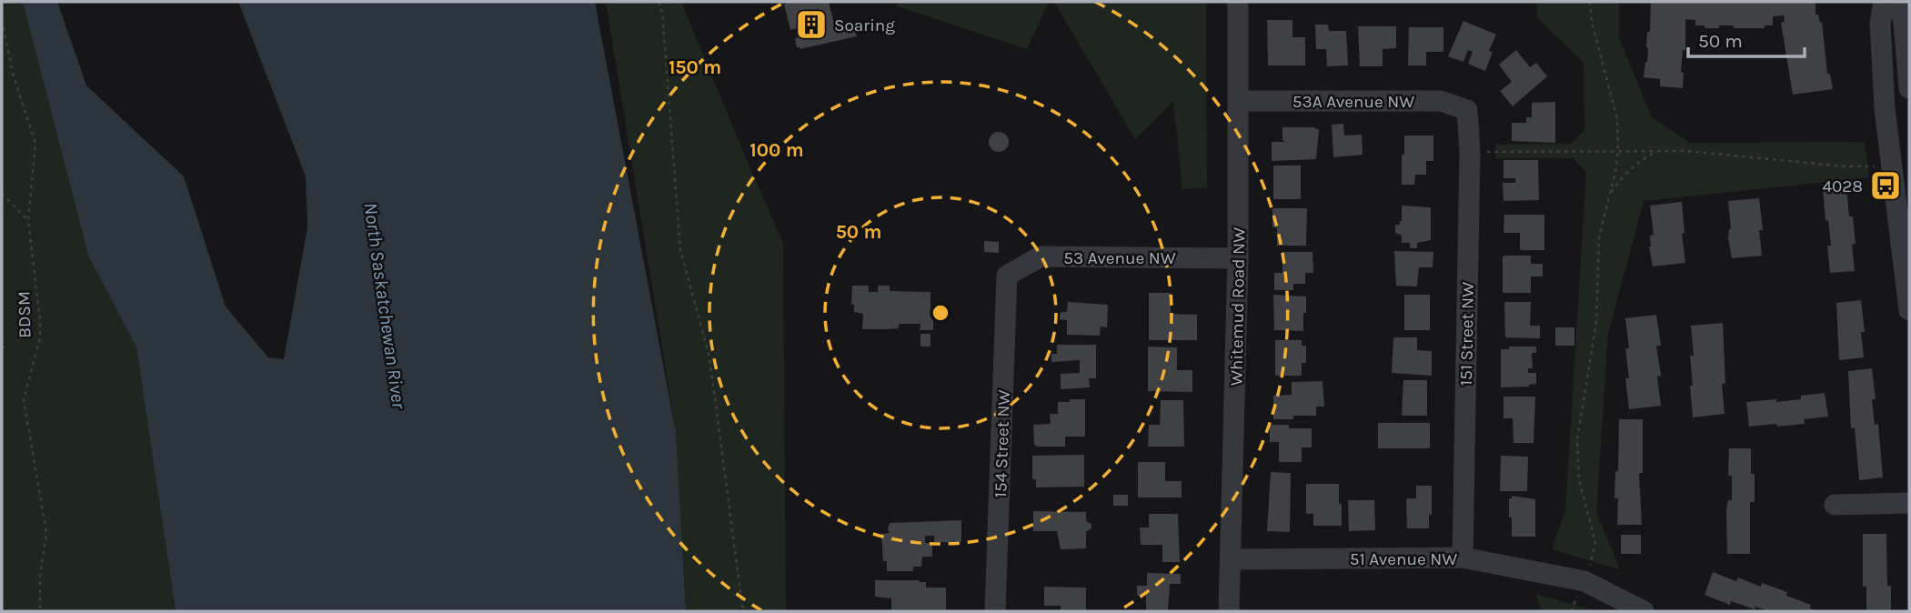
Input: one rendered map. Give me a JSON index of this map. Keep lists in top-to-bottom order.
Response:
{
  "streets": {
    "street": [
      "53A Avenue NW",
      "53 Avenue NW",
      "Whitemud Road NW",
      "151 Street NW",
      "154 Street NW",
      "51 Avenue NW"
    ],
    "path": ["BDSM"]
  },
  "crossings": [
    ["53A Avenue NW", "Whitemud Road NW"],
    ["53A Avenue NW", "151 Street NW"],
    ["53 Avenue NW", "Whitemud Road NW"],
    ["53 Avenue NW", "154 Street NW"],
    ["Whitemud Road NW", "51 Avenue NW"],
    ["151 Street NW", "51 Avenue NW"]
  ],
  "water": ["North Saskatchewan River"],
  "places": {
    "building": ["Soaring"],
    "bus stop": ["4028"]
  },
  "scale_bar": "50 m",
  "rings": ["150 m", "100 m", "50 m"]
}
